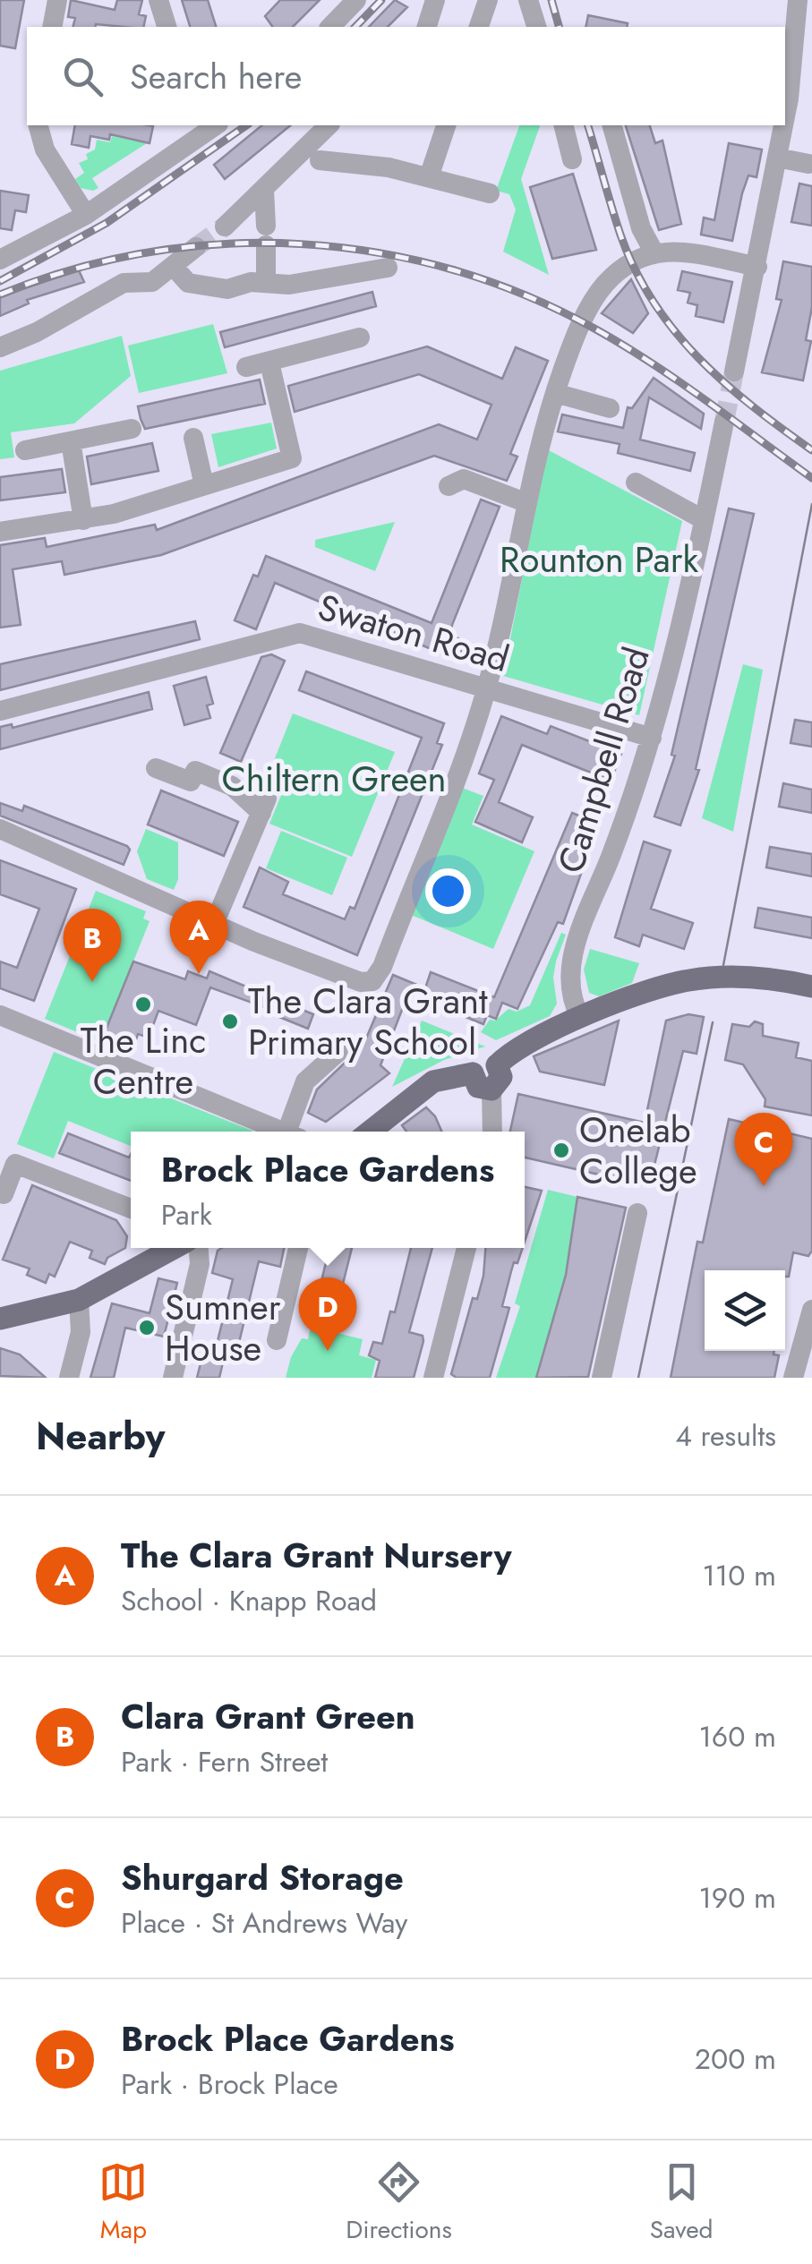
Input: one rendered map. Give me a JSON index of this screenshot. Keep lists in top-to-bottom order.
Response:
{
  "streets": {
    "street": ["Swaton Road", "Campbell Road"]
  },
  "crossings": [
    ["Swaton Road", "Campbell Road"]
  ],
  "parks": ["Rounton Park", "Chiltern Green"],
  "places": [
    "The Linc Centre",
    "The Clara Grant Primary School",
    "Onelab College",
    "Sumner House"
  ],
  "page": {
    "search": "Search here",
    "pins": [
      "A",
      "B",
      "C",
      "D"
    ],
    "popup": ["Brock Place Gardens", "Park"],
    "heading": ["Nearby", "4 results"],
    "list": [
      {
        "mark": "A",
        "name": "The Clara Grant Nursery",
        "note": "School · Knapp Road",
        "value": "110 m"
      },
      {
        "mark": "B",
        "name": "Clara Grant Green",
        "note": "Park · Fern Street",
        "value": "160 m"
      },
      {
        "mark": "C",
        "name": "Shurgard Storage",
        "note": "Place · St Andrews Way",
        "value": "190 m"
      },
      {
        "mark": "D",
        "name": "Brock Place Gardens",
        "note": "Park · Brock Place",
        "value": "200 m"
      }
    ],
    "nav": ["Map", "Directions", "Saved"]
  }
}
